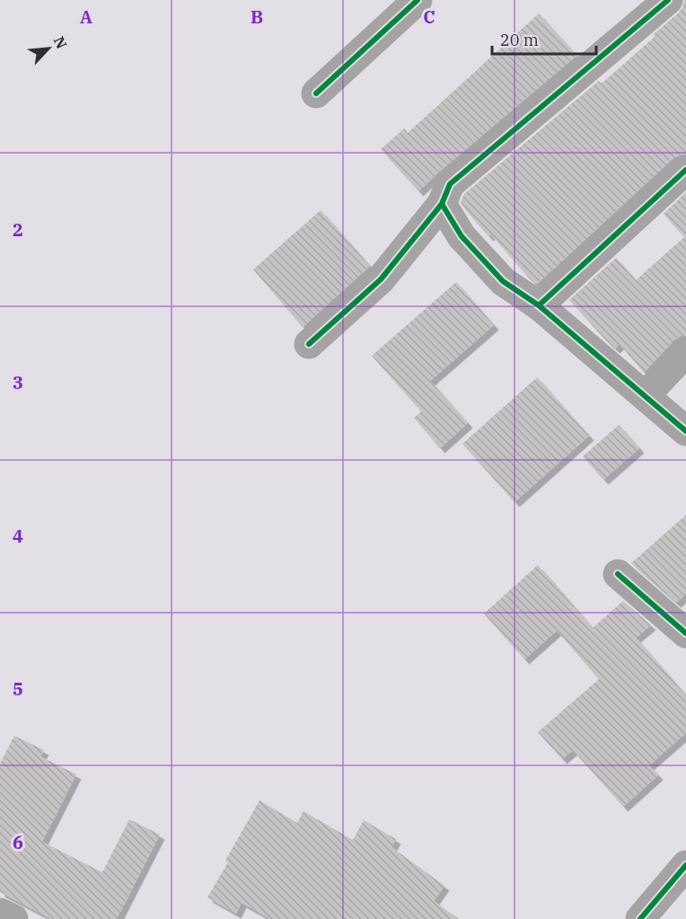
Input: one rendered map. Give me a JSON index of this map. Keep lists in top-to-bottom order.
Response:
{
  "scale_bar": "20 m",
  "north": "top right",
  "grid": {
    "columns": ["A", "B", "C"],
    "rows": [
      "2",
      "3",
      "4",
      "5",
      "6"
    ]
  }
}
